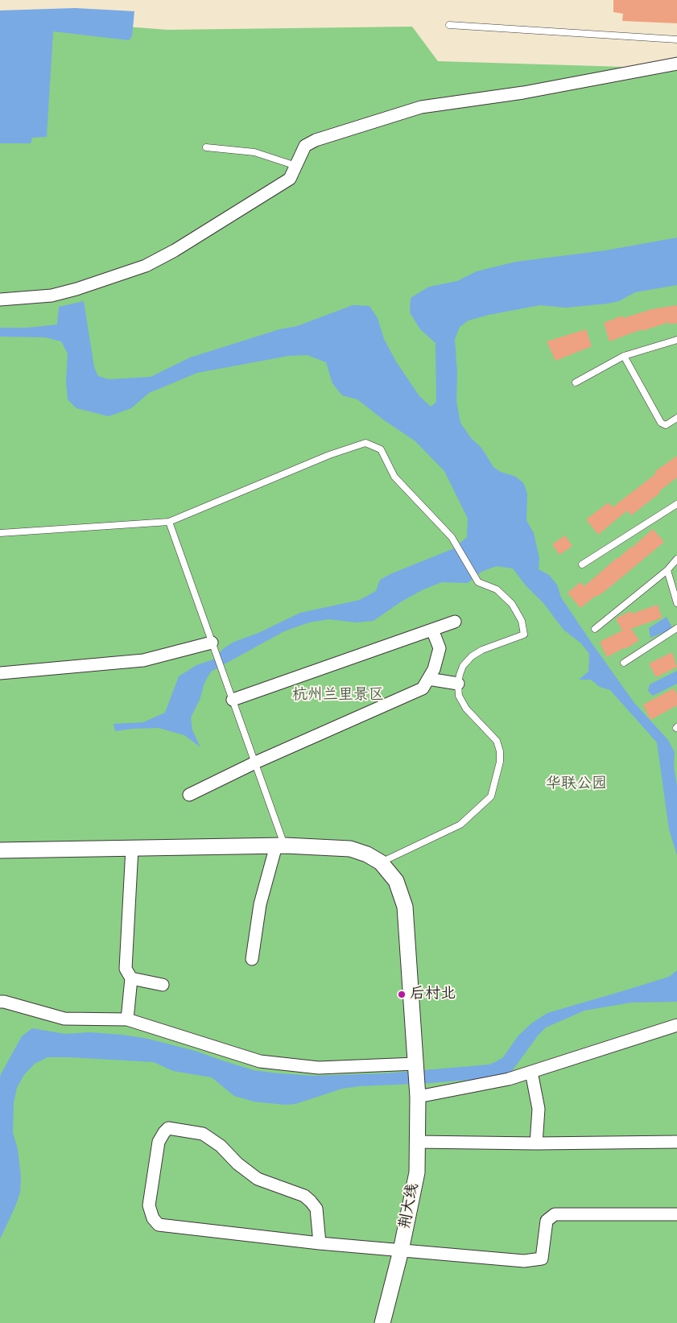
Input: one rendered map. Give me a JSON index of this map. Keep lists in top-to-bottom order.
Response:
{
  "streets": {
    "street": ["荆大线"]
  },
  "parks": ["杭州兰里景区", "华联公园"],
  "places": ["后村北"]
}
